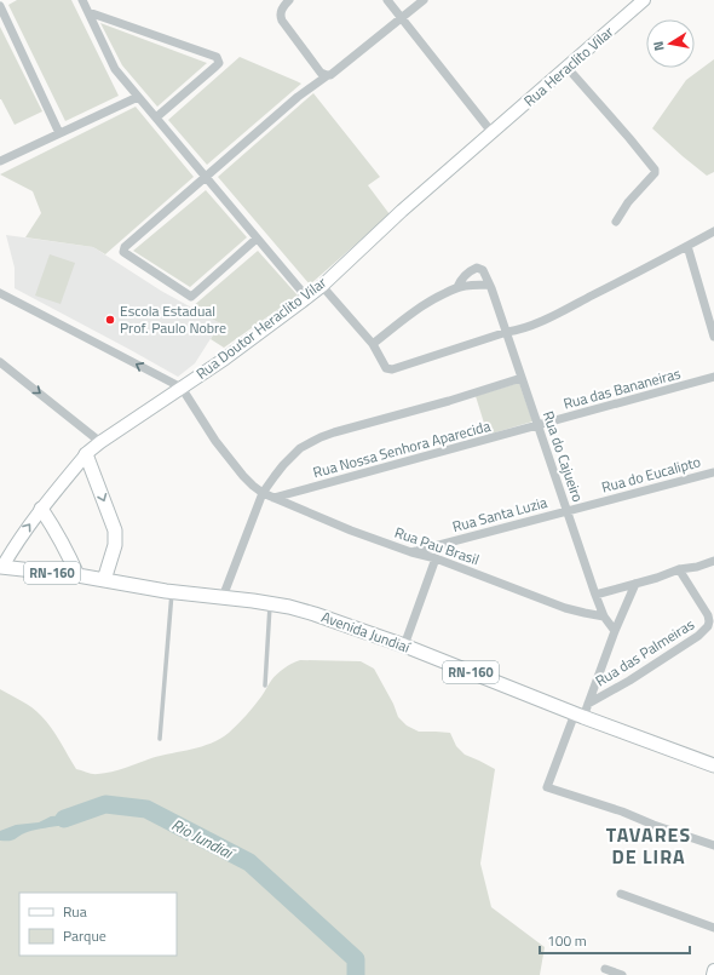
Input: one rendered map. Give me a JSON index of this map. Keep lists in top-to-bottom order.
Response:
{
  "streets": {
    "main road": ["RN-160", "Avenida Jundiaí"],
    "street": [
      "Rua Heraclito Vilar",
      "Rua Doutor Heraclito Vilar",
      "Rua das Bananeiras",
      "Rua Nossa Senhora Aparecida",
      "Rua do Cajueiro",
      "Rua do Eucalipto",
      "Rua Santa Luzia",
      "Rua Pau Brasil",
      "Rua das Palmeiras"
    ]
  },
  "crossings": [
    ["Rua Heraclito Vilar", "Rua Doutor Heraclito Vilar"],
    ["Rua Doutor Heraclito Vilar", "Rua Pau Brasil"],
    ["Rua Doutor Heraclito Vilar", "Avenida Jundiaí"],
    ["Rua das Bananeiras", "Rua Nossa Senhora Aparecida"],
    ["Rua das Bananeiras", "Rua do Cajueiro"],
    ["Rua Nossa Senhora Aparecida", "Rua do Cajueiro"],
    ["Rua Nossa Senhora Aparecida", "Rua Pau Brasil"],
    ["Rua do Cajueiro", "Rua do Eucalipto"],
    ["Rua do Cajueiro", "Rua Santa Luzia"],
    ["Rua do Cajueiro", "Rua Pau Brasil"],
    ["Rua do Eucalipto", "Rua Santa Luzia"],
    ["Rua Santa Luzia", "Rua Pau Brasil"]
  ],
  "districts": ["TAVARES DE LIRA"],
  "water": ["Rio Jundiaí"],
  "places": ["Escola Estadual Prof. Paulo Nobre"],
  "legend": ["Rua", "Parque"],
  "scale_bar": "100 m",
  "north": "left"
}
